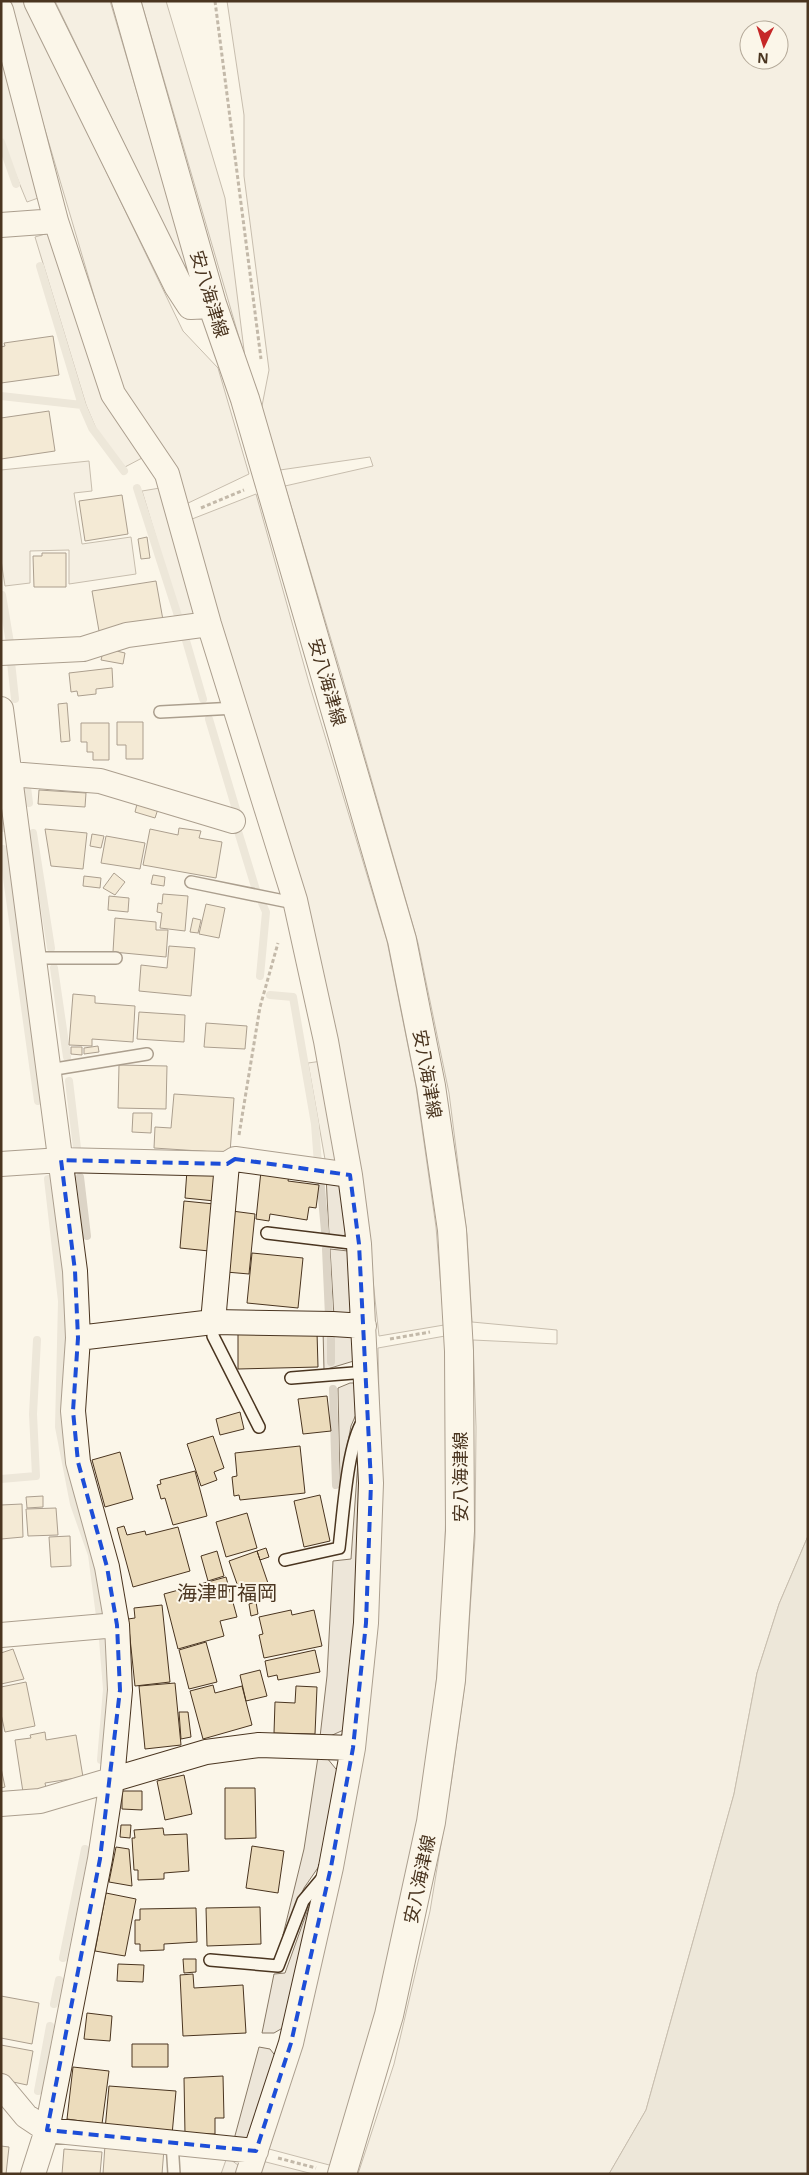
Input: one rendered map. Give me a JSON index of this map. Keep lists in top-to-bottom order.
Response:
{
  "streets": {
    "main road": ["安八海津線"]
  },
  "districts": ["海津町福岡"],
  "north": "bottom"
}
